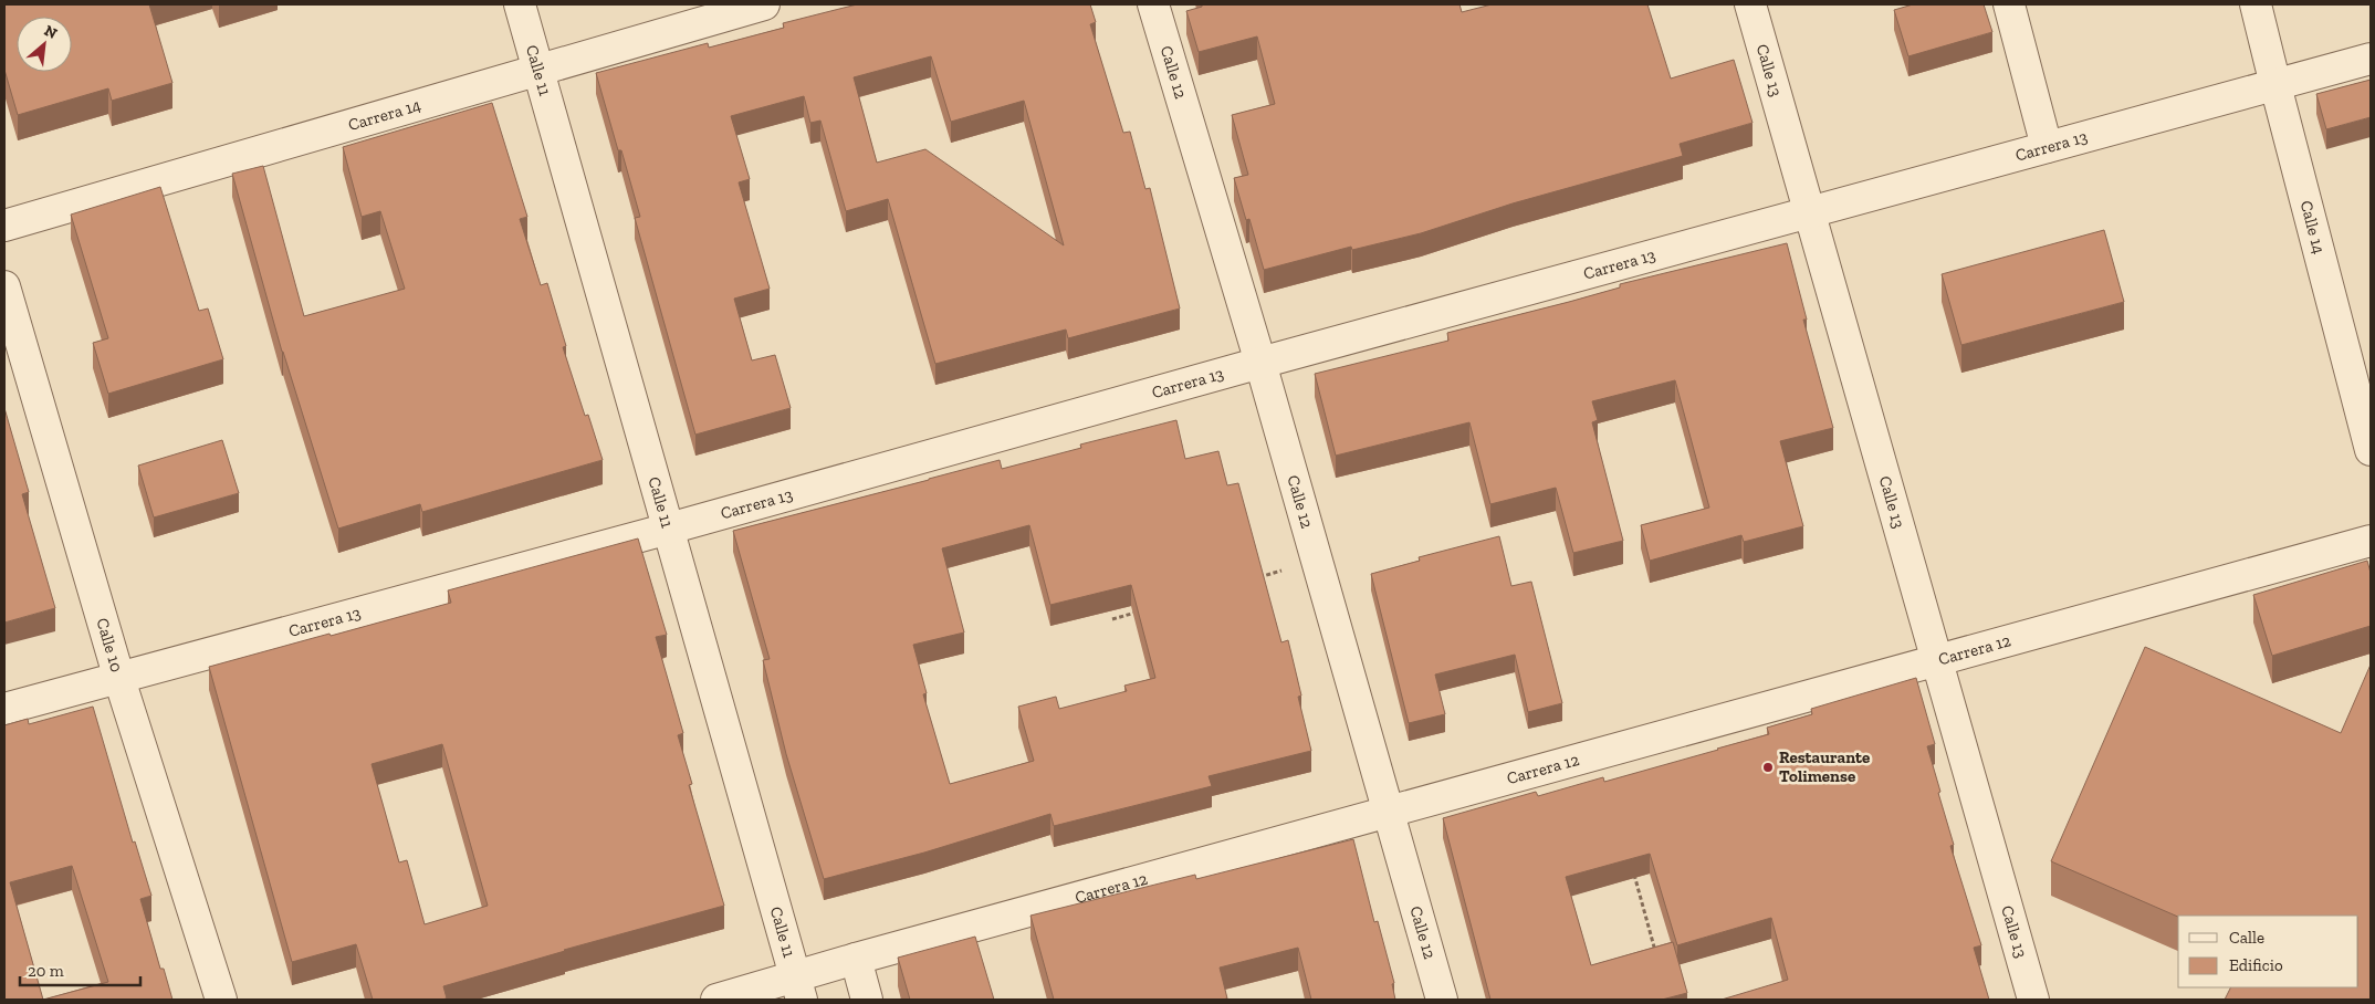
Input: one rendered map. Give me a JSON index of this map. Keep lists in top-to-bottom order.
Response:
{
  "streets": {
    "street": [
      "Calle 11",
      "Calle 13",
      "Calle 12",
      "Carrera 14",
      "Carrera 13",
      "Calle 14",
      "Calle 10",
      "Carrera 12"
    ]
  },
  "crossings": [
    ["Calle 11", "Carrera 14"],
    ["Calle 11", "Carrera 13"],
    ["Calle 11", "Carrera 12"],
    ["Calle 13", "Carrera 13"],
    ["Calle 13", "Carrera 12"],
    ["Calle 12", "Carrera 13"],
    ["Calle 12", "Carrera 12"],
    ["Carrera 13", "Calle 14"],
    ["Carrera 13", "Calle 10"]
  ],
  "places": ["Restaurante Tolimense"],
  "legend": ["Calle", "Edificio"],
  "scale_bar": "20 m",
  "north": "top right"
}
